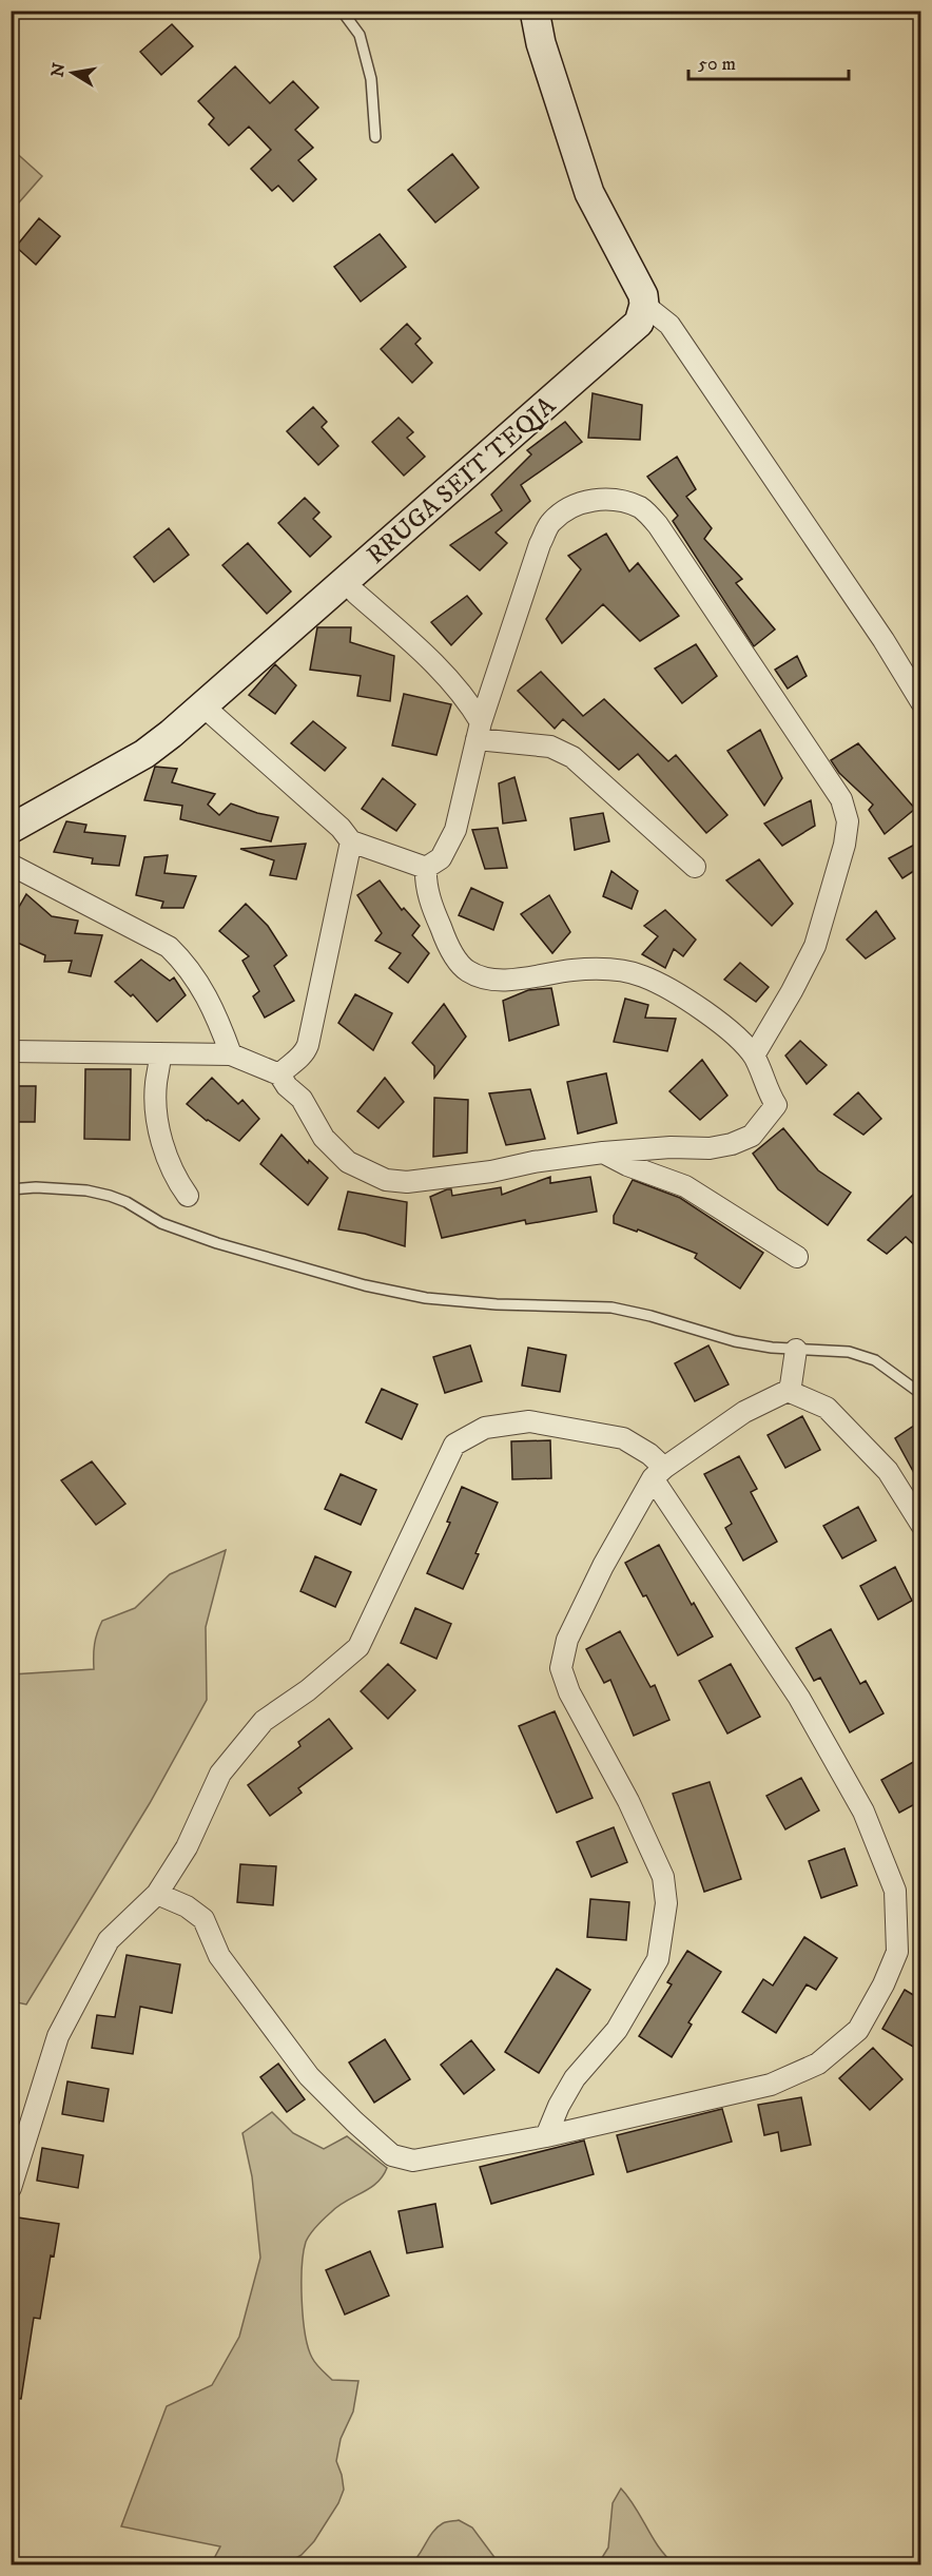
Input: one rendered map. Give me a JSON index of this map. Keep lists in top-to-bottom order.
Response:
{
  "streets": {
    "main road": ["RRUGA SEIT TEQJA"]
  },
  "scale_bar": "50 m",
  "north": "left"
}
